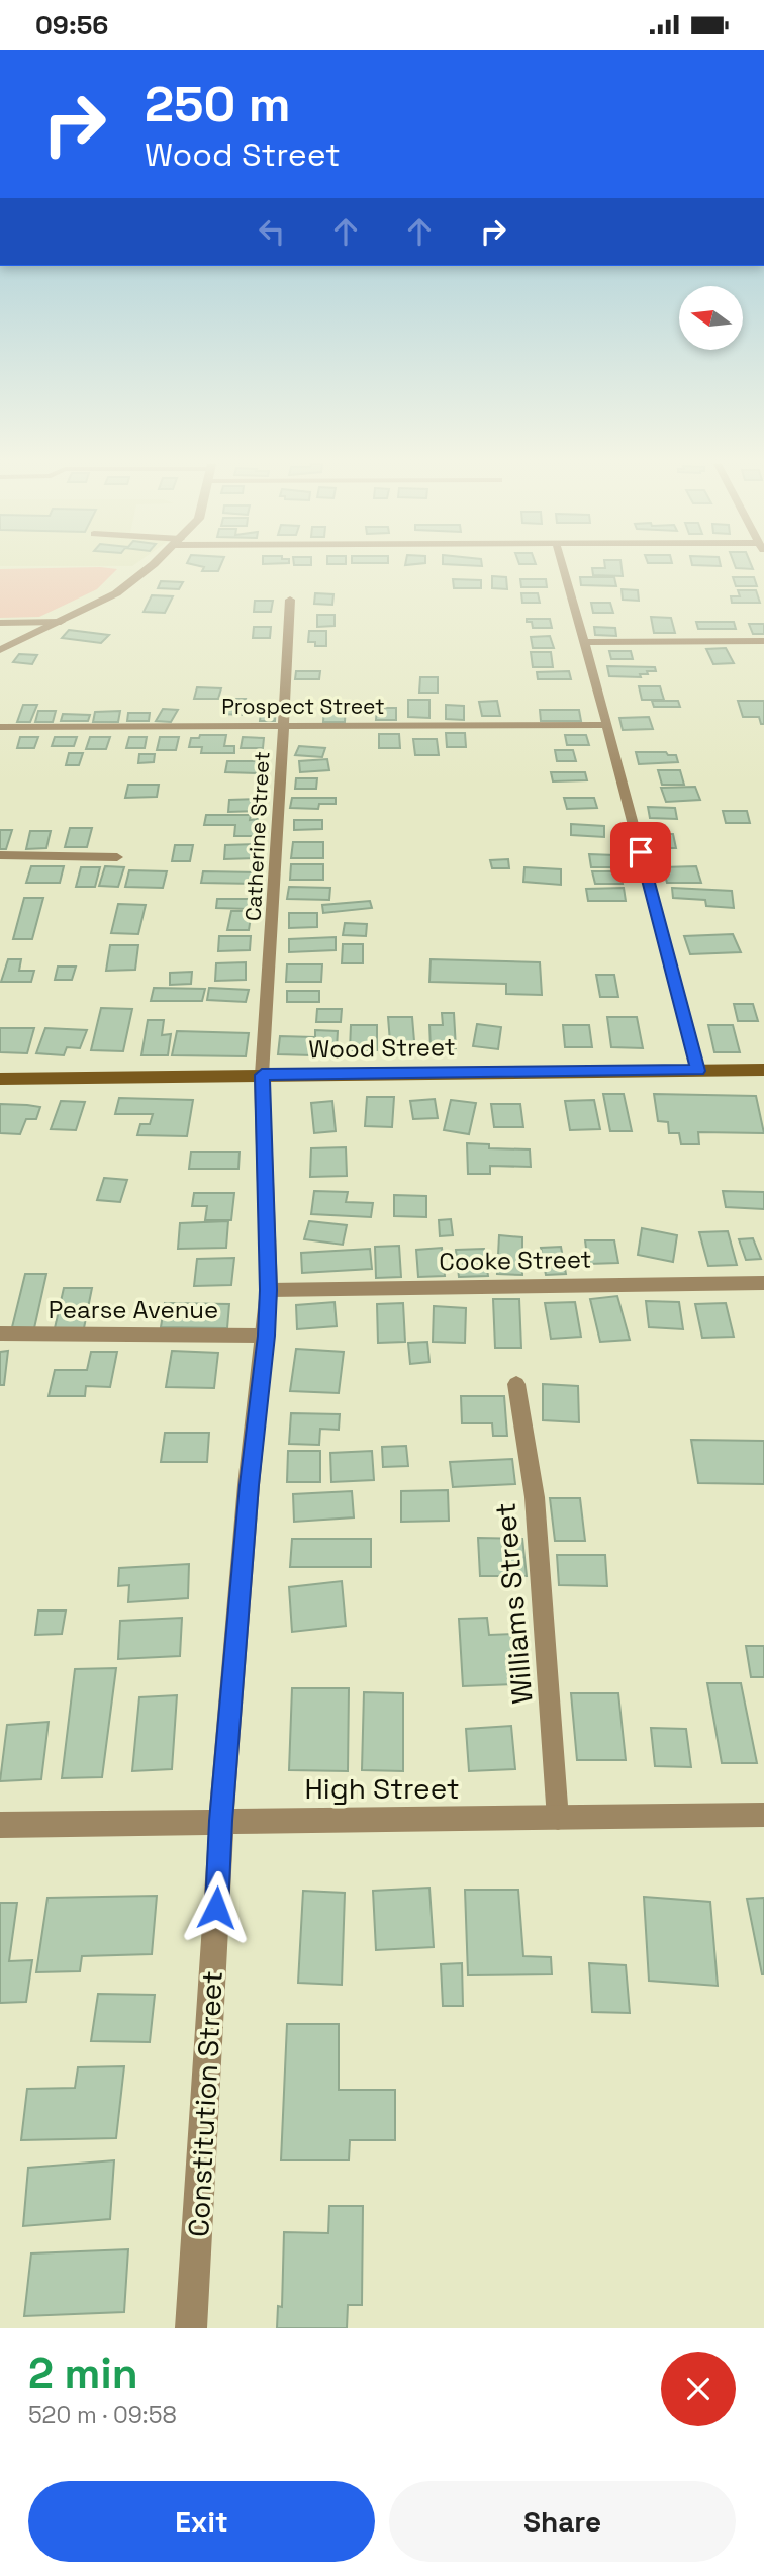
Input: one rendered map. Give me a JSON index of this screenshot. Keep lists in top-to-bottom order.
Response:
{
  "streets": {
    "main road": ["Wood Street"],
    "street": [
      "Prospect Street",
      "Catherine Street",
      "Cooke Street",
      "Pearse Avenue",
      "Williams Street",
      "High Street",
      "Constitution Street"
    ]
  },
  "crossings": [
    ["Prospect Street", "Catherine Street"],
    ["Catherine Street", "Wood Street"],
    ["Catherine Street", "Constitution Street"],
    ["Wood Street", "Constitution Street"],
    ["Cooke Street", "Constitution Street"],
    ["Pearse Avenue", "Constitution Street"],
    ["Williams Street", "High Street"],
    ["High Street", "Constitution Street"]
  ],
  "north": "left",
  "page": {
    "status": "09:56",
    "turn": ["250 m", "Wood Street"],
    "heading": ["2 min", "520 m · 09:58"],
    "buttons": ["Exit", "Share"]
  }
}
